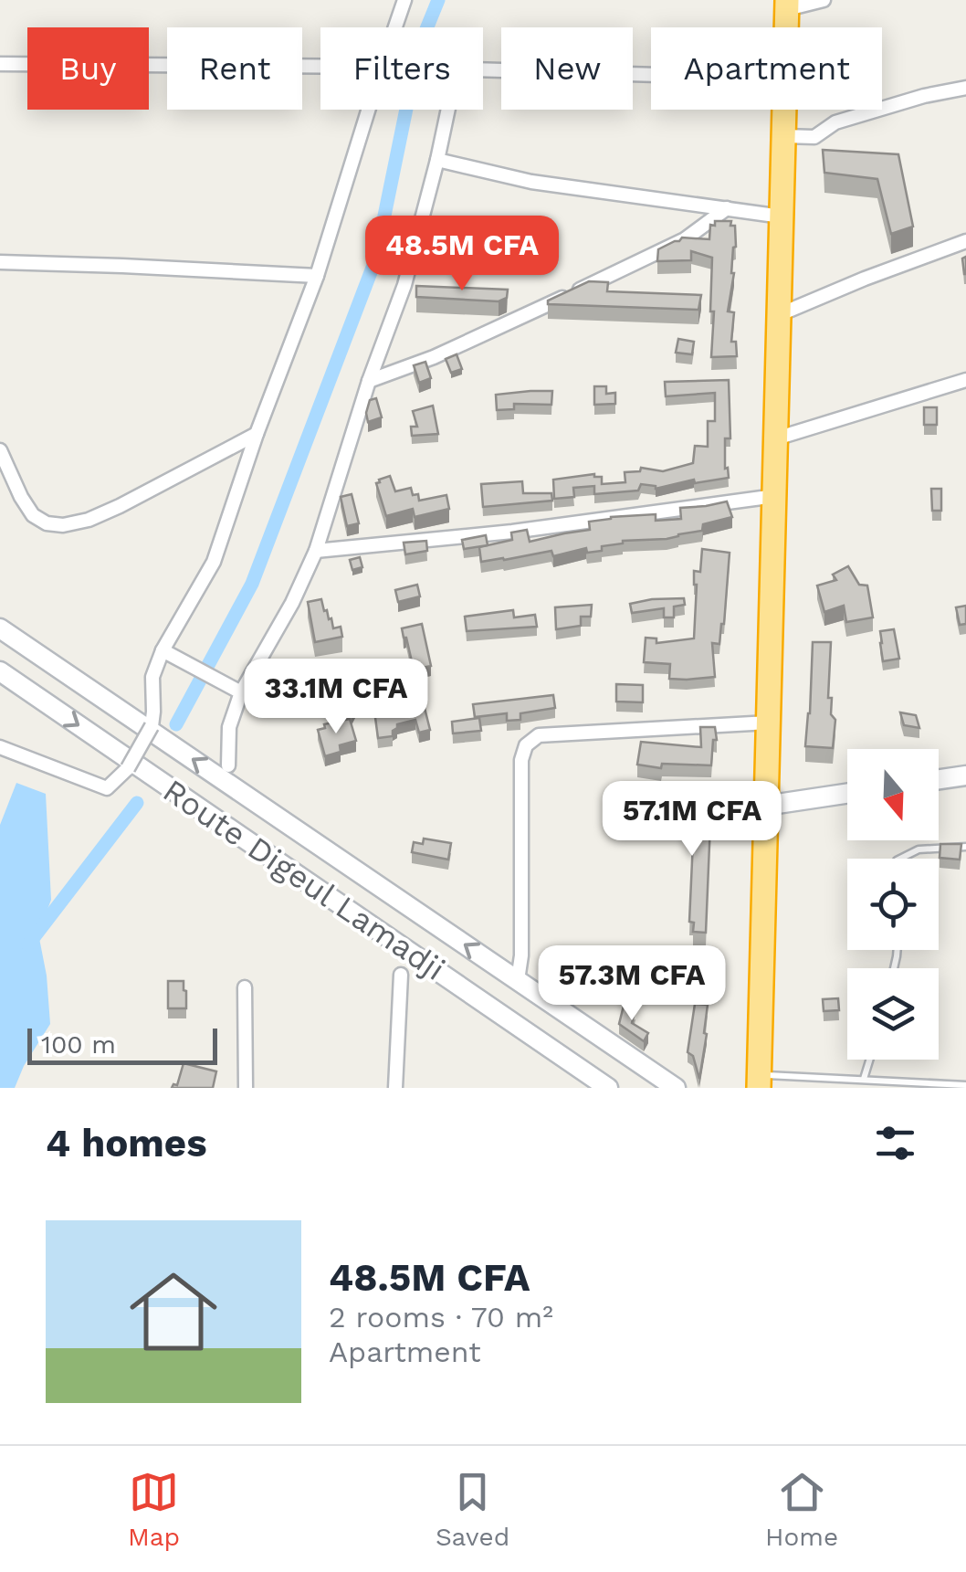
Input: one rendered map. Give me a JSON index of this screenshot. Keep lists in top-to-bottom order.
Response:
{
  "streets": {
    "main road": ["Route Digeul Lamadji"]
  },
  "scale_bar": "100 m",
  "north": "bottom",
  "page": {
    "chip": [
      "Buy",
      "Rent",
      "Filters",
      "New",
      "Apartment"
    ],
    "price": [
      "48.5M CFA",
      "33.1M CFA",
      "57.1M CFA",
      "57.3M CFA"
    ],
    "scale": "100 m",
    "heading": "4 homes",
    "list": [
      {
        "name": "48.5M CFA",
        "note": "2 rooms · 70 m² · Apartment"
      }
    ],
    "tabs": ["Map", "Saved", "Home"]
  }
}
